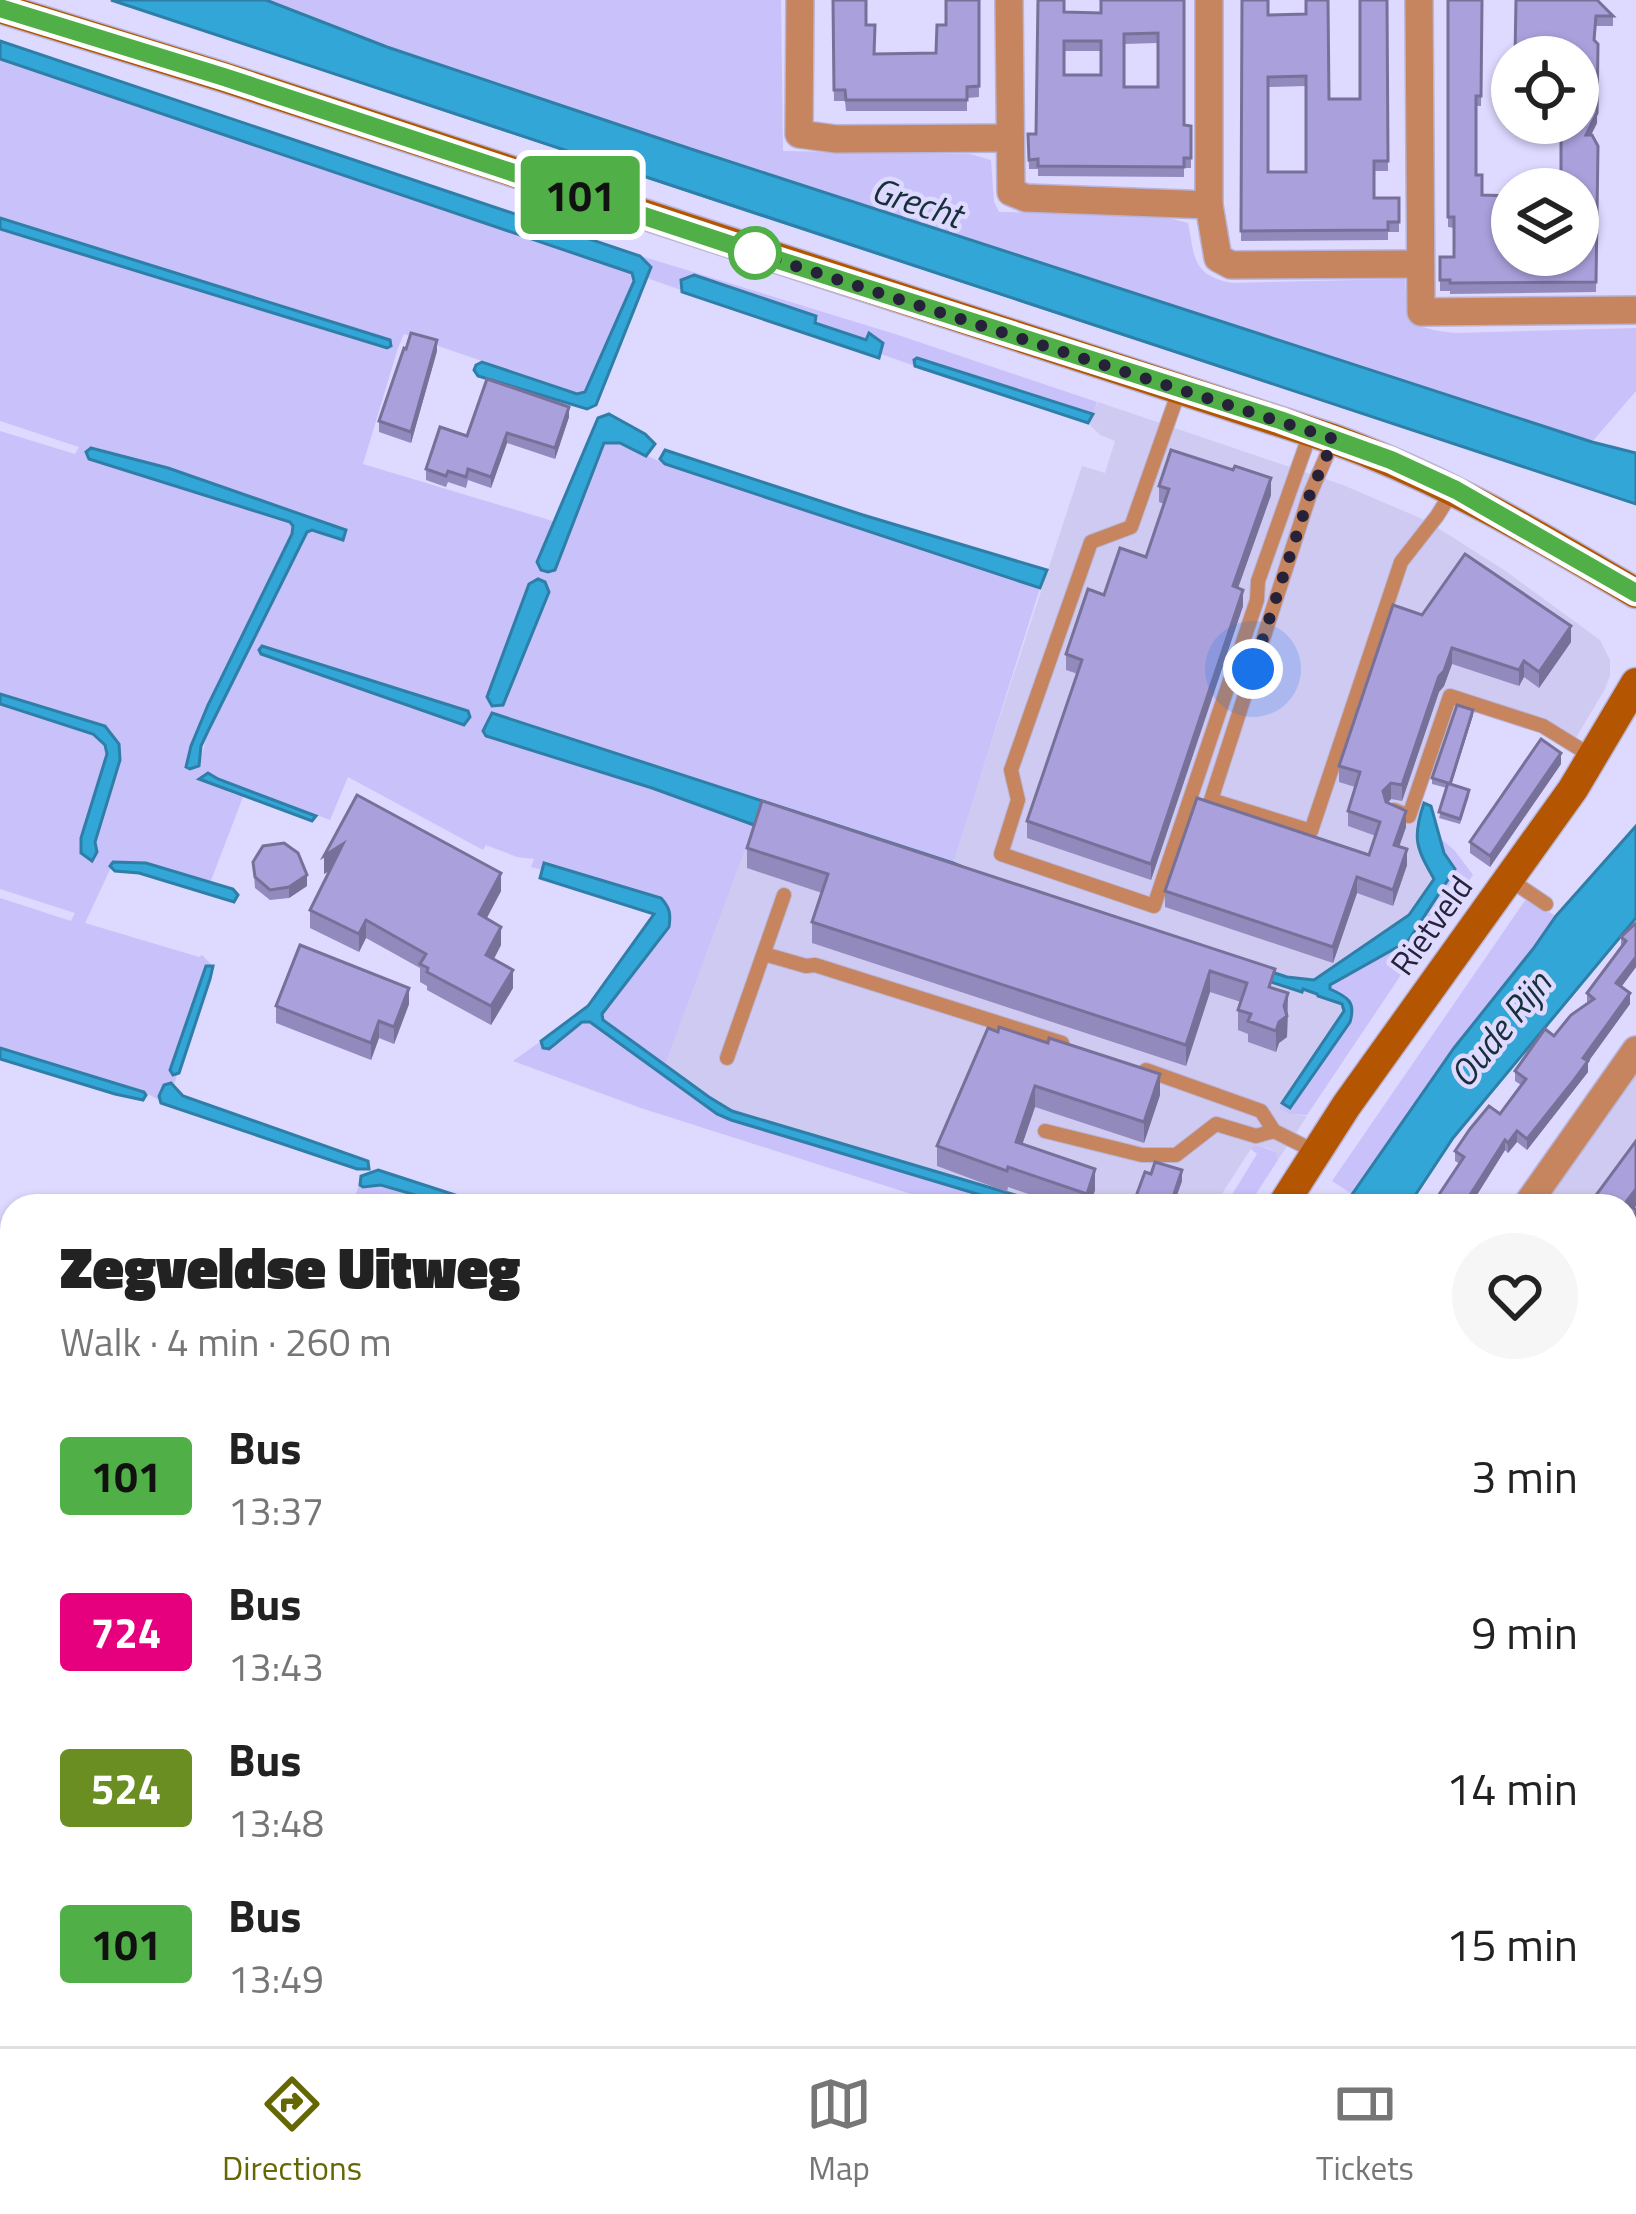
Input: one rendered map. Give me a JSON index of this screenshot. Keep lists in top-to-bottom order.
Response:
{
  "streets": {
    "street": ["Rietveld"]
  },
  "water": ["Grecht", "Oude Rijn"],
  "lines": ["bus line 101"],
  "page": {
    "on_map": "101",
    "heading": ["Zegveldse Uitweg", "Walk · 4 min · 260 m"],
    "list": [
      {
        "mark": "101",
        "name": "Bus",
        "note": "13:37",
        "value": "3 min"
      },
      {
        "mark": "724",
        "name": "Bus",
        "note": "13:43",
        "value": "9 min"
      },
      {
        "mark": "524",
        "name": "Bus",
        "note": "13:48",
        "value": "14 min"
      },
      {
        "mark": "101",
        "name": "Bus",
        "note": "13:49",
        "value": "15 min"
      }
    ],
    "tabs": ["Directions", "Map", "Tickets"]
  }
}
